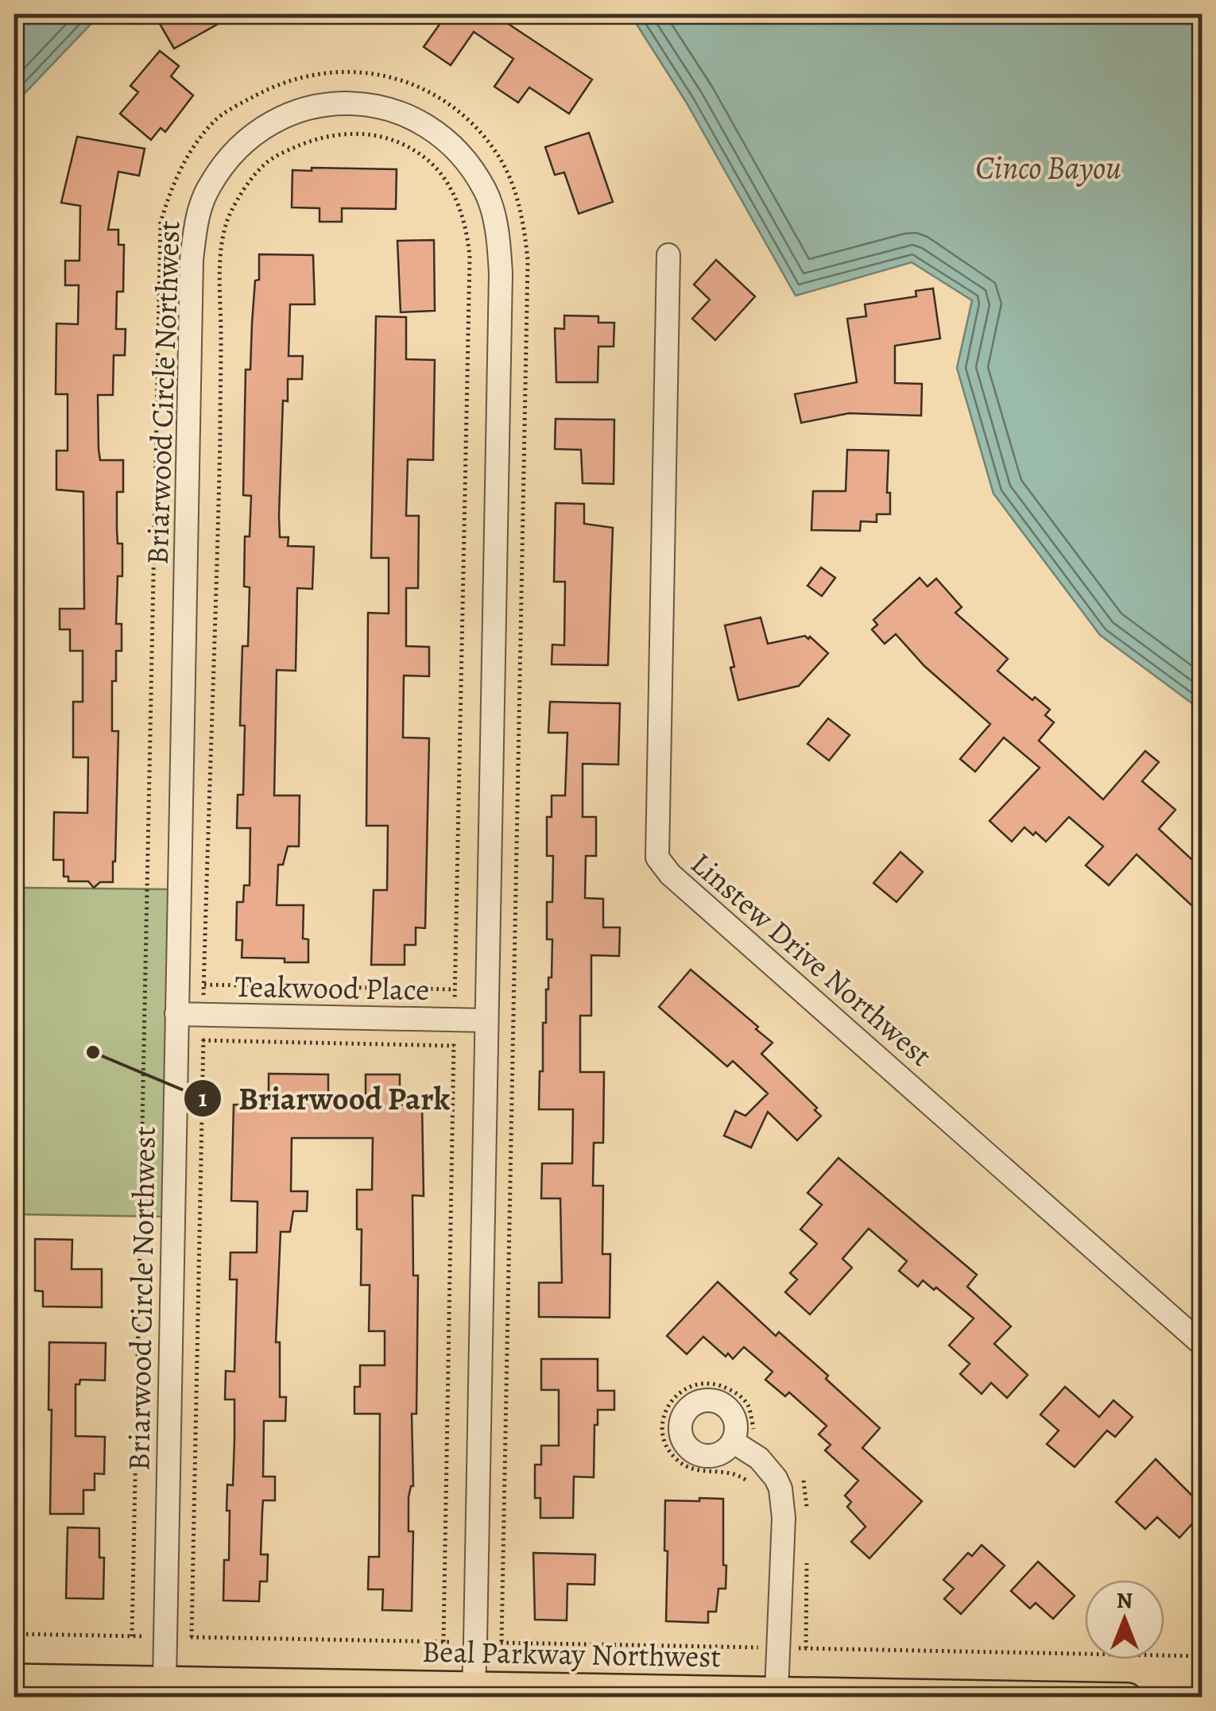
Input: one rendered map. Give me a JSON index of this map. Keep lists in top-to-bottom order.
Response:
{
  "streets": {
    "main road": ["Beal Parkway Northwest"],
    "street": ["Briarwood Circle Northwest", "Linstew Drive Northwest", "Teakwood Place"]
  },
  "crossings": [
    ["Briarwood Circle Northwest", "Teakwood Place"],
    ["Briarwood Circle Northwest", "Beal Parkway Northwest"]
  ],
  "water": ["Cinco Bayou"],
  "places": ["Briarwood Park"],
  "north": "top"
}
